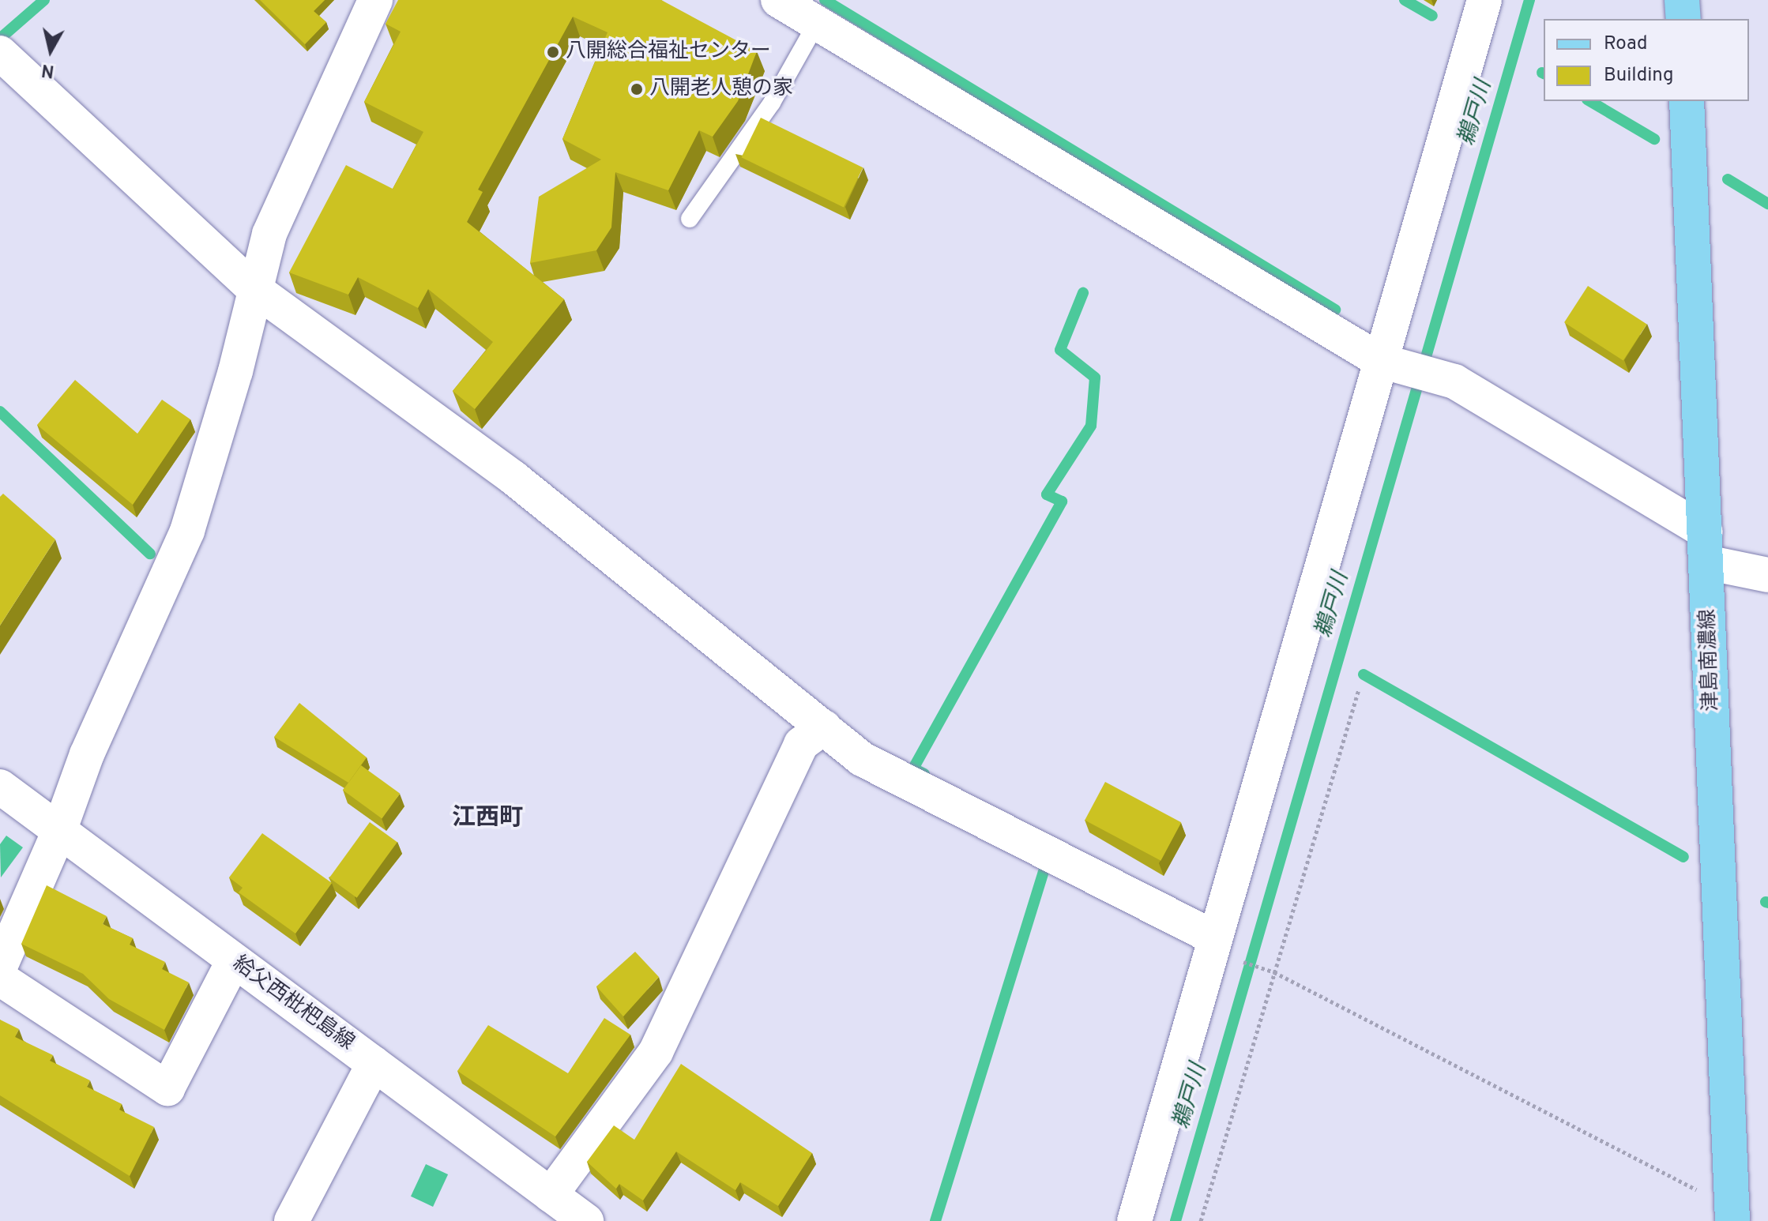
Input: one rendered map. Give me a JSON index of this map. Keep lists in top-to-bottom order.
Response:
{
  "streets": {
    "main road": ["津島南濃線"],
    "street": ["給父西枇杷島線"]
  },
  "districts": ["江西町"],
  "water": ["鵜戸川"],
  "places": ["八開総合福祉センター", "八開老人憩の家"],
  "legend": ["Road", "Building"],
  "north": "bottom"
}
